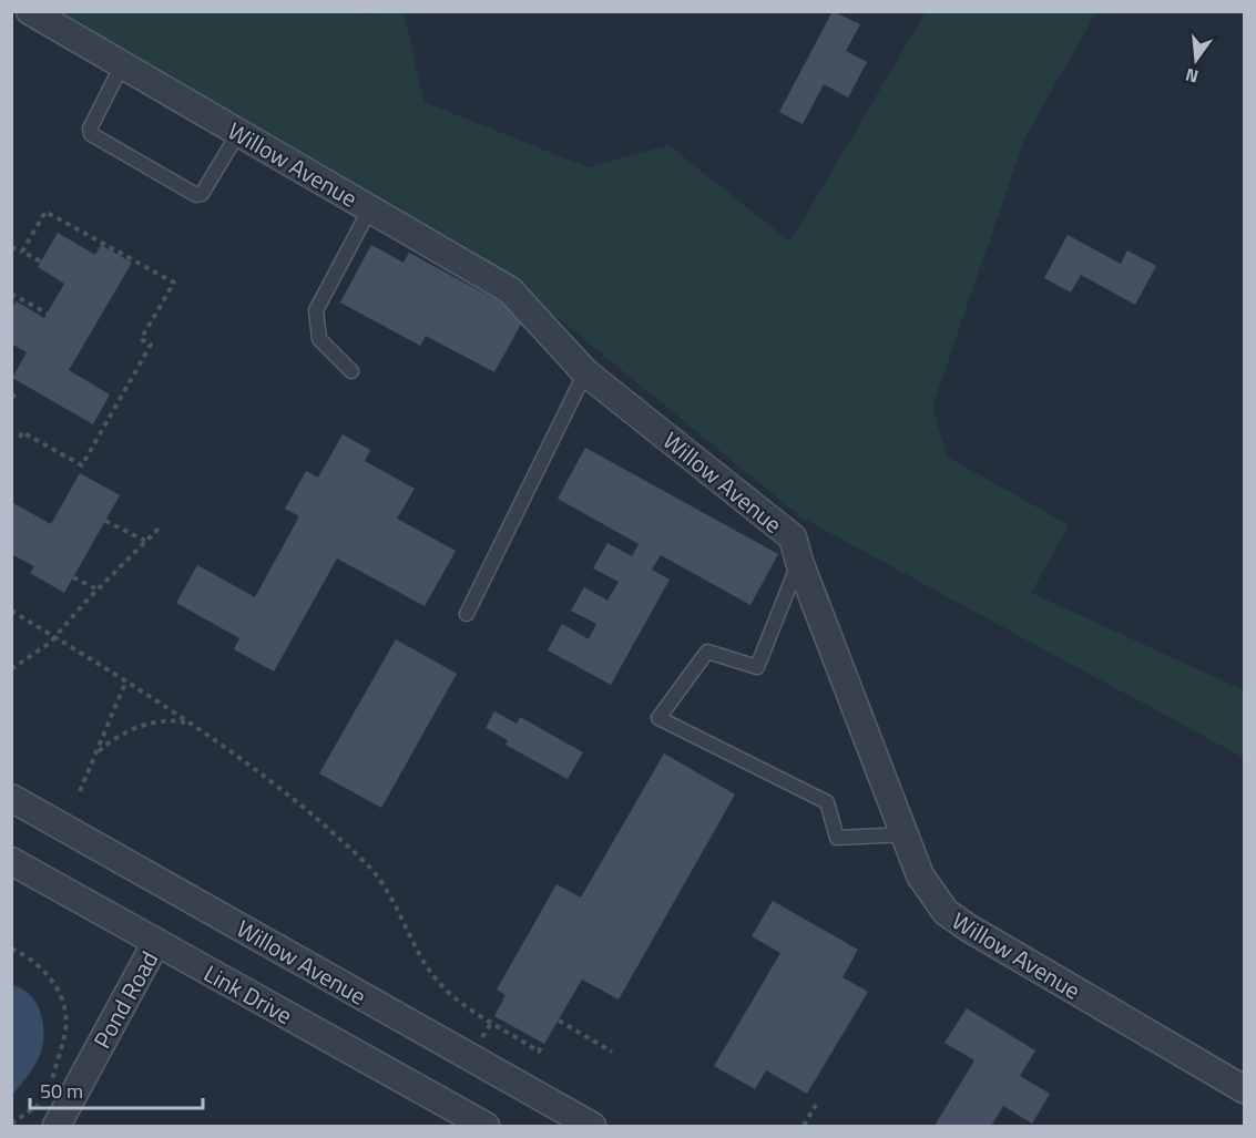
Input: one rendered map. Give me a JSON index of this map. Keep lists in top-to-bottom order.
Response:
{
  "streets": {
    "street": ["Willow Avenue", "Link Drive", "Pond Road"]
  },
  "crossings": [
    ["Link Drive", "Pond Road"]
  ],
  "scale_bar": "50 m",
  "north": "bottom"
}
